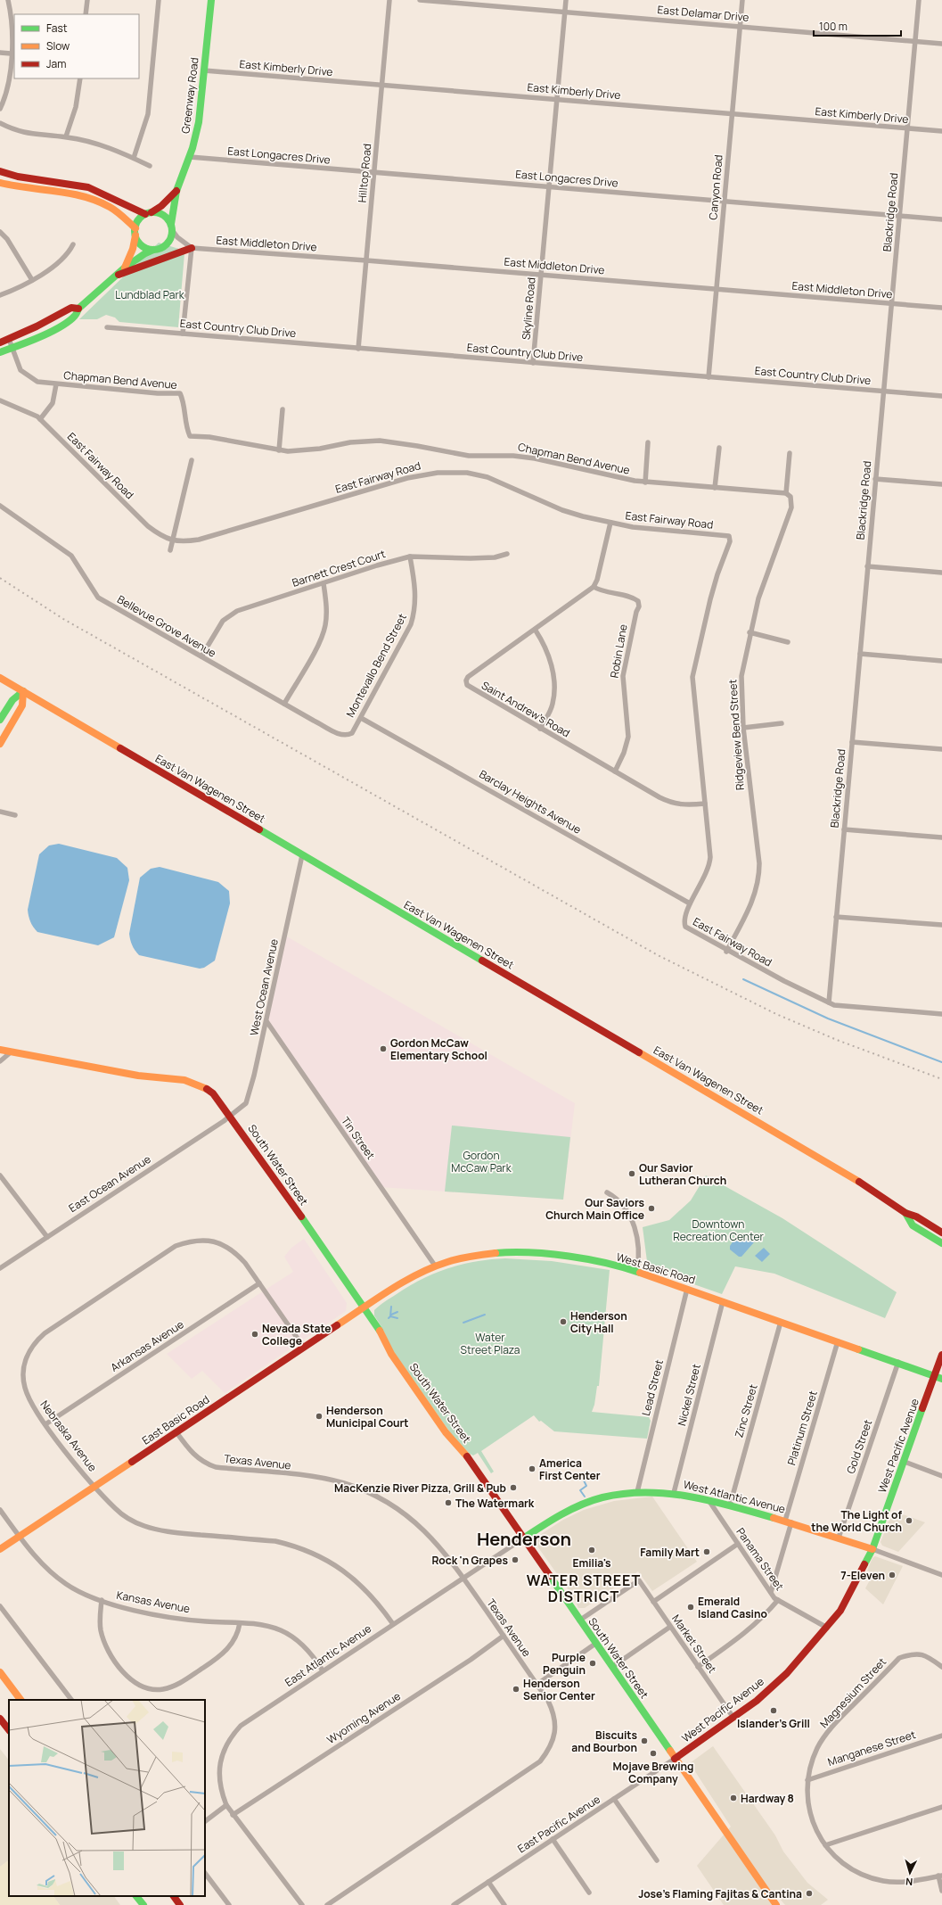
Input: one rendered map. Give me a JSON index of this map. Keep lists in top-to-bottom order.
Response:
{
  "streets": {
    "main road": [
      "Greenway Road",
      "East Van Wagenen Street",
      "South Water Street",
      "West Basic Road",
      "East Basic Road",
      "West Pacific Avenue",
      "West Atlantic Avenue"
    ],
    "street": [
      "East Delamar Drive",
      "East Kimberly Drive",
      "East Longacres Drive",
      "Hilltop Road",
      "Canyon Road",
      "Blackridge Road",
      "East Middleton Drive",
      "Skyline Road",
      "East Country Club Drive",
      "Chapman Bend Avenue",
      "East Fairway Road",
      "Barnett Crest Court",
      "Bellevue Grove Avenue",
      "Robin Lane",
      "Montevallo Bend Street",
      "Saint Andrew's Road",
      "Ridgeview Bend Street",
      "Barclay Heights Avenue",
      "West Ocean Avenue",
      "Tin Street",
      "East Ocean Avenue",
      "Arkansas Avenue",
      "Lead Street",
      "Nickel Street",
      "Zinc Street",
      "Platinum Street",
      "Nebraska Avenue",
      "Gold Street",
      "Texas Avenue",
      "Panama Street",
      "Kansas Avenue",
      "Market Street",
      "East Atlantic Avenue",
      "Magnesium Street",
      "Wyoming Avenue",
      "Manganese Street",
      "East Pacific Avenue"
    ]
  },
  "crossings": [
    ["East Delamar Drive", "Canyon Road"],
    ["East Delamar Drive", "Blackridge Road"],
    ["East Delamar Drive", "Skyline Road"],
    ["East Kimberly Drive", "Greenway Road"],
    ["East Kimberly Drive", "Hilltop Road"],
    ["East Kimberly Drive", "Canyon Road"],
    ["East Kimberly Drive", "Blackridge Road"],
    ["East Kimberly Drive", "Skyline Road"],
    ["Greenway Road", "East Longacres Drive"],
    ["East Longacres Drive", "Hilltop Road"],
    ["East Longacres Drive", "Canyon Road"],
    ["East Longacres Drive", "Blackridge Road"],
    ["East Longacres Drive", "Skyline Road"],
    ["Hilltop Road", "East Middleton Drive"],
    ["Hilltop Road", "East Country Club Drive"],
    ["Canyon Road", "East Middleton Drive"],
    ["Canyon Road", "East Country Club Drive"],
    ["Blackridge Road", "East Middleton Drive"],
    ["Blackridge Road", "East Country Club Drive"],
    ["Blackridge Road", "East Fairway Road"],
    ["East Middleton Drive", "Skyline Road"],
    ["Skyline Road", "East Country Club Drive"],
    ["Chapman Bend Avenue", "Ridgeview Bend Street"],
    ["East Fairway Road", "Saint Andrew's Road"],
    ["East Fairway Road", "Ridgeview Bend Street"],
    ["East Fairway Road", "Barclay Heights Avenue"],
    ["Barnett Crest Court", "Bellevue Grove Avenue"],
    ["Barnett Crest Court", "Montevallo Bend Street"],
    ["Bellevue Grove Avenue", "Montevallo Bend Street"],
    ["Robin Lane", "Saint Andrew's Road"],
    ["Montevallo Bend Street", "Barclay Heights Avenue"],
    ["East Van Wagenen Street", "West Ocean Avenue"],
    ["West Ocean Avenue", "Tin Street"],
    ["West Ocean Avenue", "South Water Street"],
    ["West Ocean Avenue", "East Ocean Avenue"],
    ["Tin Street", "West Basic Road"],
    ["South Water Street", "East Ocean Avenue"],
    ["South Water Street", "West Basic Road"],
    ["South Water Street", "East Basic Road"],
    ["South Water Street", "West Pacific Avenue"],
    ["South Water Street", "West Atlantic Avenue"],
    ["South Water Street", "Market Street"],
    ["South Water Street", "East Atlantic Avenue"],
    ["South Water Street", "East Pacific Avenue"],
    ["West Basic Road", "Lead Street"],
    ["West Basic Road", "Nickel Street"],
    ["West Basic Road", "Zinc Street"],
    ["West Basic Road", "East Basic Road"],
    ["West Basic Road", "Platinum Street"],
    ["West Basic Road", "West Pacific Avenue"],
    ["West Basic Road", "Gold Street"],
    ["Arkansas Avenue", "Nebraska Avenue"],
    ["Lead Street", "West Atlantic Avenue"],
    ["Nickel Street", "West Atlantic Avenue"],
    ["Zinc Street", "West Atlantic Avenue"],
    ["East Basic Road", "Nebraska Avenue"],
    ["East Basic Road", "Texas Avenue"],
    ["East Basic Road", "Kansas Avenue"],
    ["Platinum Street", "West Atlantic Avenue"],
    ["Platinum Street", "Panama Street"],
    ["Nebraska Avenue", "East Atlantic Avenue"],
    ["West Pacific Avenue", "West Atlantic Avenue"],
    ["West Pacific Avenue", "Panama Street"],
    ["West Pacific Avenue", "Market Street"],
    ["West Pacific Avenue", "East Pacific Avenue"],
    ["Gold Street", "West Atlantic Avenue"],
    ["Texas Avenue", "East Atlantic Avenue"],
    ["Texas Avenue", "Wyoming Avenue"],
    ["West Atlantic Avenue", "Panama Street"],
    ["West Atlantic Avenue", "East Atlantic Avenue"],
    ["Kansas Avenue", "East Atlantic Avenue"],
    ["Magnesium Street", "Manganese Street"]
  ],
  "districts": ["Henderson", "WATER STREET DISTRICT"],
  "parks": [
    "Lundblad Park",
    "Gordon McCaw Park",
    "Downtown Recreation Center",
    "Water Street Plaza"
  ],
  "places": [
    "Gordon McCaw Elementary School",
    "Our Savior Lutheran Church",
    "Our Saviors Church Main Office",
    "Henderson City Hall",
    "Nevada State College",
    "Henderson Municipal Court",
    "America First Center",
    "MacKenzie River Pizza, Grill & Pub",
    "The Watermark",
    "The Light of the World Church",
    "Emilia's",
    "Family Mart",
    "Rock 'n Grapes",
    "7-Eleven",
    "Emerald Island Casino",
    "Purple Penguin",
    "Henderson Senior Center",
    "Islander's Grill",
    "Biscuits and Bourbon",
    "Mojave Brewing Company",
    "Hardway 8",
    "Jose’s Flaming Fajitas & Cantina"
  ],
  "legend": ["Fast", "Slow", "Jam"],
  "scale_bar": "100 m",
  "north": "bottom"
}
